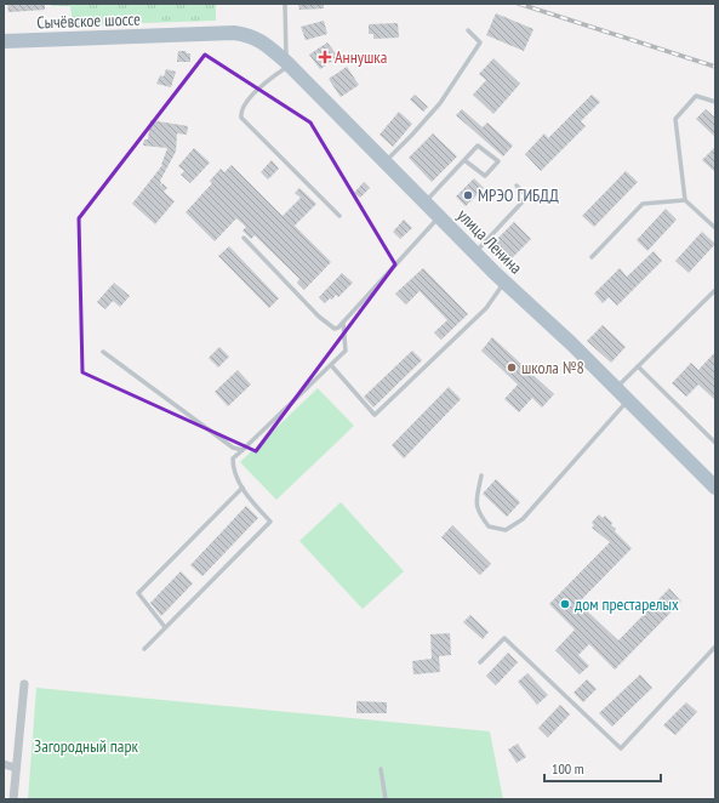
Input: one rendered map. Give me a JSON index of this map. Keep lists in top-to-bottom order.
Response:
{
  "streets": {
    "main road": ["Сычёвское шоссе", "улица Ленина"]
  },
  "crossings": [
    ["Сычёвское шоссе", "улица Ленина"]
  ],
  "parks": ["Загородный парк"],
  "places": {
    "health": ["Аннушка"],
    "other": ["МРЭО ГИБДД", "школа №8", "дом престарелых"]
  },
  "scale_bar": "100 m"
}
